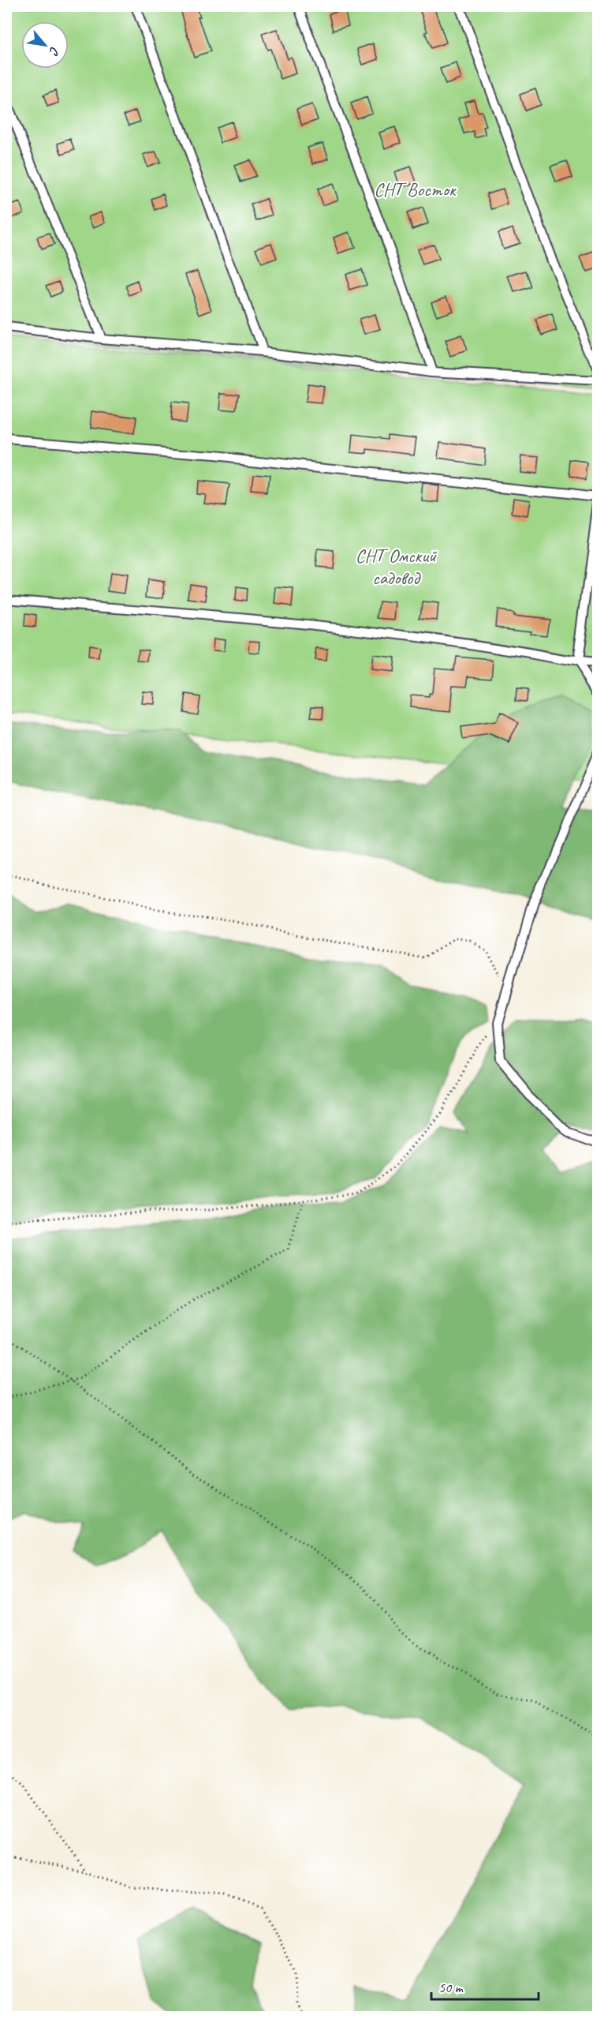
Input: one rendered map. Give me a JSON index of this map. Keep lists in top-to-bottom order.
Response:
{
  "parks": ["СНТ Восток", "СНТ Омский садовод"],
  "scale_bar": "50 m",
  "north": "bottom right"
}
